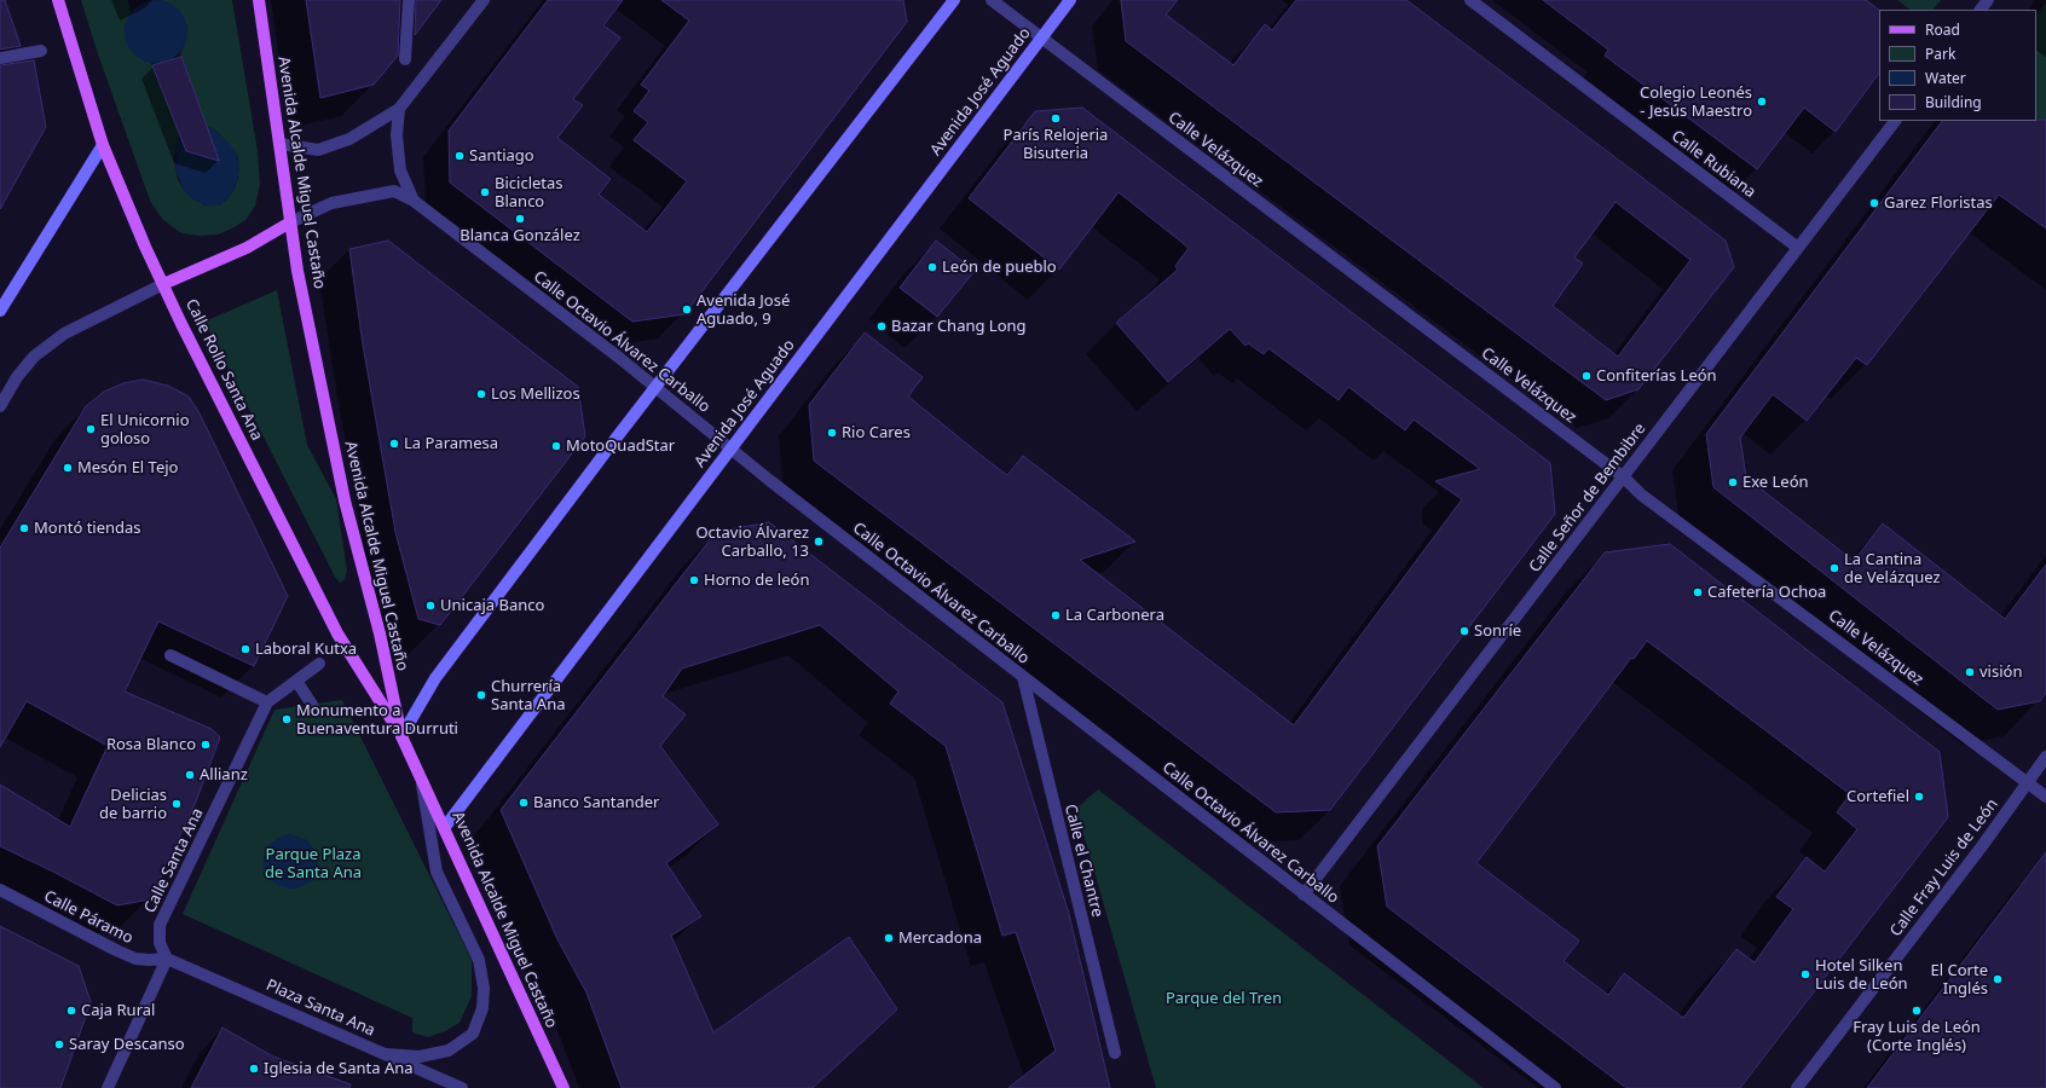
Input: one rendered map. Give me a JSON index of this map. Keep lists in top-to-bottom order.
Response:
{
  "streets": {
    "main road": ["Avenida José Aguado", "Avenida Alcalde Miguel Castaño", "Calle Rollo Santa Ana"],
    "street": [
      "Calle Velázquez",
      "Calle Rubiana",
      "Calle Octavio Álvarez Carballo",
      "Calle Señor de Bembibre",
      "Calle Santa Ana",
      "Calle el Chantre",
      "Calle Fray Luis de León",
      "Calle Páramo",
      "Plaza Santa Ana"
    ]
  },
  "crossings": [
    ["Avenida José Aguado", "Calle Velázquez"],
    ["Avenida José Aguado", "Avenida Alcalde Miguel Castaño"],
    ["Avenida José Aguado", "Calle Octavio Álvarez Carballo"],
    ["Calle Velázquez", "Calle Señor de Bembibre"],
    ["Calle Velázquez", "Calle Fray Luis de León"],
    ["Calle Rubiana", "Calle Señor de Bembibre"],
    ["Avenida Alcalde Miguel Castaño", "Calle Octavio Álvarez Carballo"],
    ["Avenida Alcalde Miguel Castaño", "Calle Rollo Santa Ana"],
    ["Calle Octavio Álvarez Carballo", "Calle Señor de Bembibre"],
    ["Calle Octavio Álvarez Carballo", "Calle el Chantre"],
    ["Calle Santa Ana", "Calle Páramo"],
    ["Calle Santa Ana", "Plaza Santa Ana"],
    ["Calle Páramo", "Plaza Santa Ana"]
  ],
  "parks": ["Parque Plaza de Santa Ana", "Parque del Tren"],
  "places": [
    "Colegio Leonés - Jesús Maestro",
    "París Relojeria Bisuteria",
    "Santiago",
    "Bicicletas Blanco",
    "Garez Floristas",
    "Blanca González",
    "León de pueblo",
    "Avenida José Aguado, 9",
    "Bazar Chang Long",
    "Confiterías León",
    "Los Mellizos",
    "El Unicornio goloso",
    "Rio Cares",
    "La Paramesa",
    "MotoQuadStar",
    "Mesón El Tejo",
    "Exe León",
    "Montó tiendas",
    "Octavio Álvarez Carballo, 13",
    "La Cantina de Velázquez",
    "Horno de león",
    "Cafetería Ochoa",
    "Unicaja Banco",
    "La Carbonera",
    "Sonríe",
    "Laboral Kutxa",
    "visión",
    "Churrería Santa Ana",
    "Monumento a Buenaventura Durruti",
    "Rosa Blanco",
    "Allianz",
    "Cortefiel",
    "Banco Santander",
    "Delicias de barrio",
    "Mercadona",
    "Hotel Silken Luis de León",
    "El Corte Inglés",
    "Caja Rural",
    "Fray Luis de León (Corte Inglés)",
    "Saray Descanso",
    "Iglesia de Santa Ana"
  ],
  "legend": [
    "Road",
    "Park",
    "Water",
    "Building"
  ]
}
